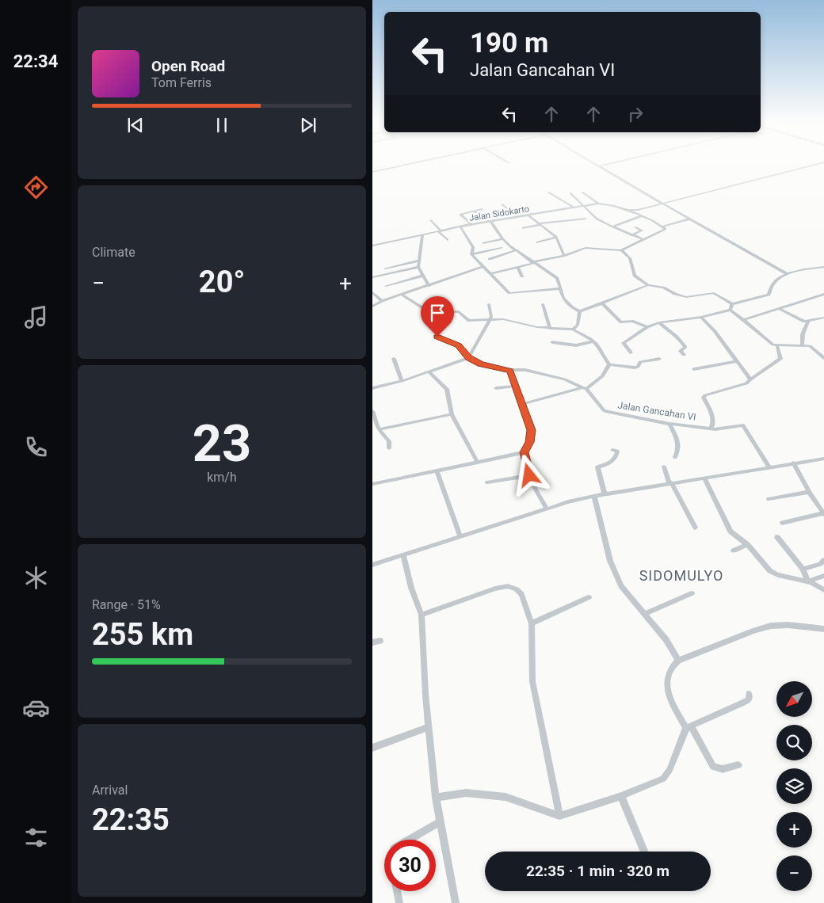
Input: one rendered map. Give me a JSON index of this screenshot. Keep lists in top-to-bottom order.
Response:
{
  "streets": {
    "street": ["Jalan Sidokarto", "Jalan Gancahan VI"]
  },
  "districts": ["SIDOMULYO"],
  "north": "bottom left",
  "page": {
    "tabs": "22:34",
    "turn": ["190 m", "Jalan Gancahan VI"],
    "song": ["Open Road", "Tom Ferris"],
    "tile": [
      "Climate",
      ["23", "km/h"],
      ["Range · 51%", "255 km"],
      ["Arrival", "22:35"]
    ],
    "heat": ["−", "20°", "+"],
    "map_buttons": ["+", "−"],
    "limit": "30",
    "trip": "22:35 · 1 min · 320 m"
  }
}
